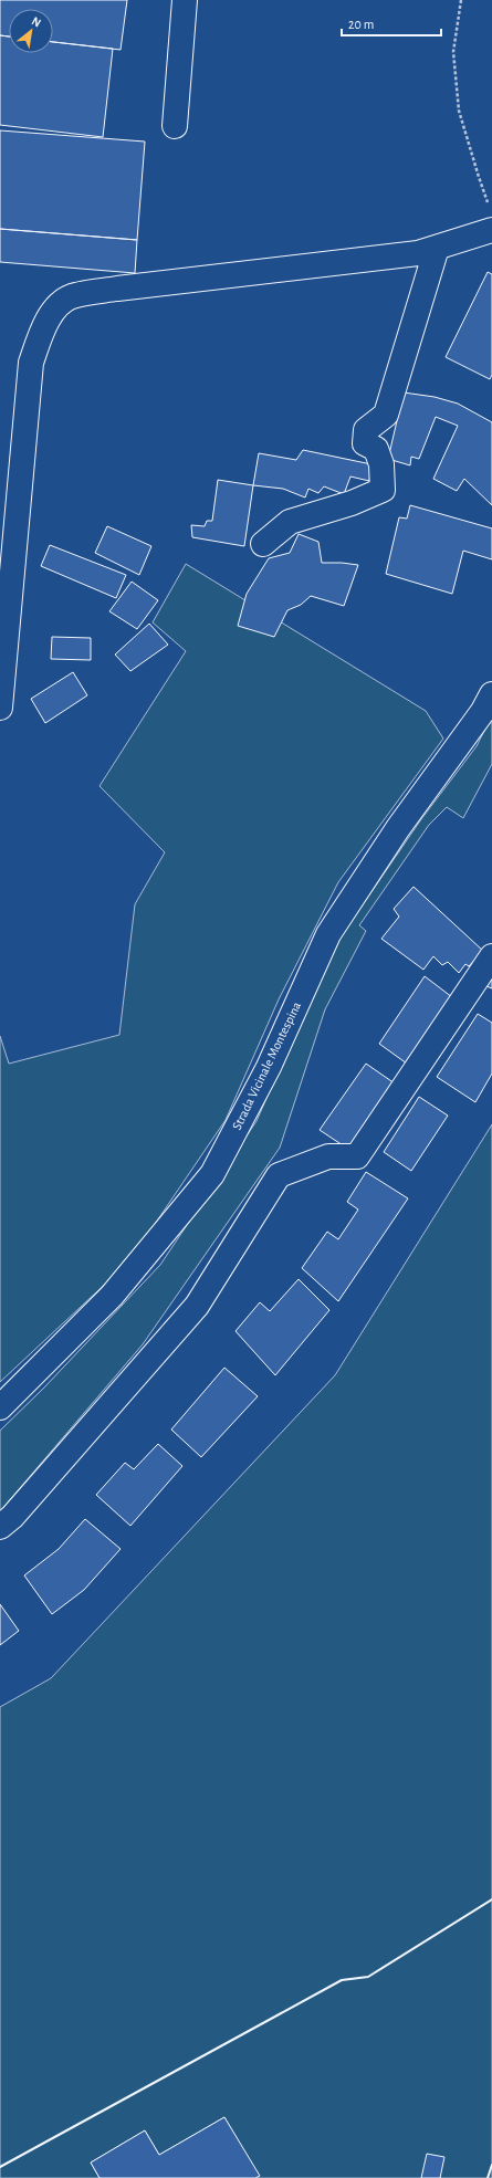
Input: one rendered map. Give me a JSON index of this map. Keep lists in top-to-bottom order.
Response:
{
  "streets": {
    "street": ["Strada Vicinale Montespina"]
  },
  "scale_bar": "20 m",
  "north": "top right"
}
